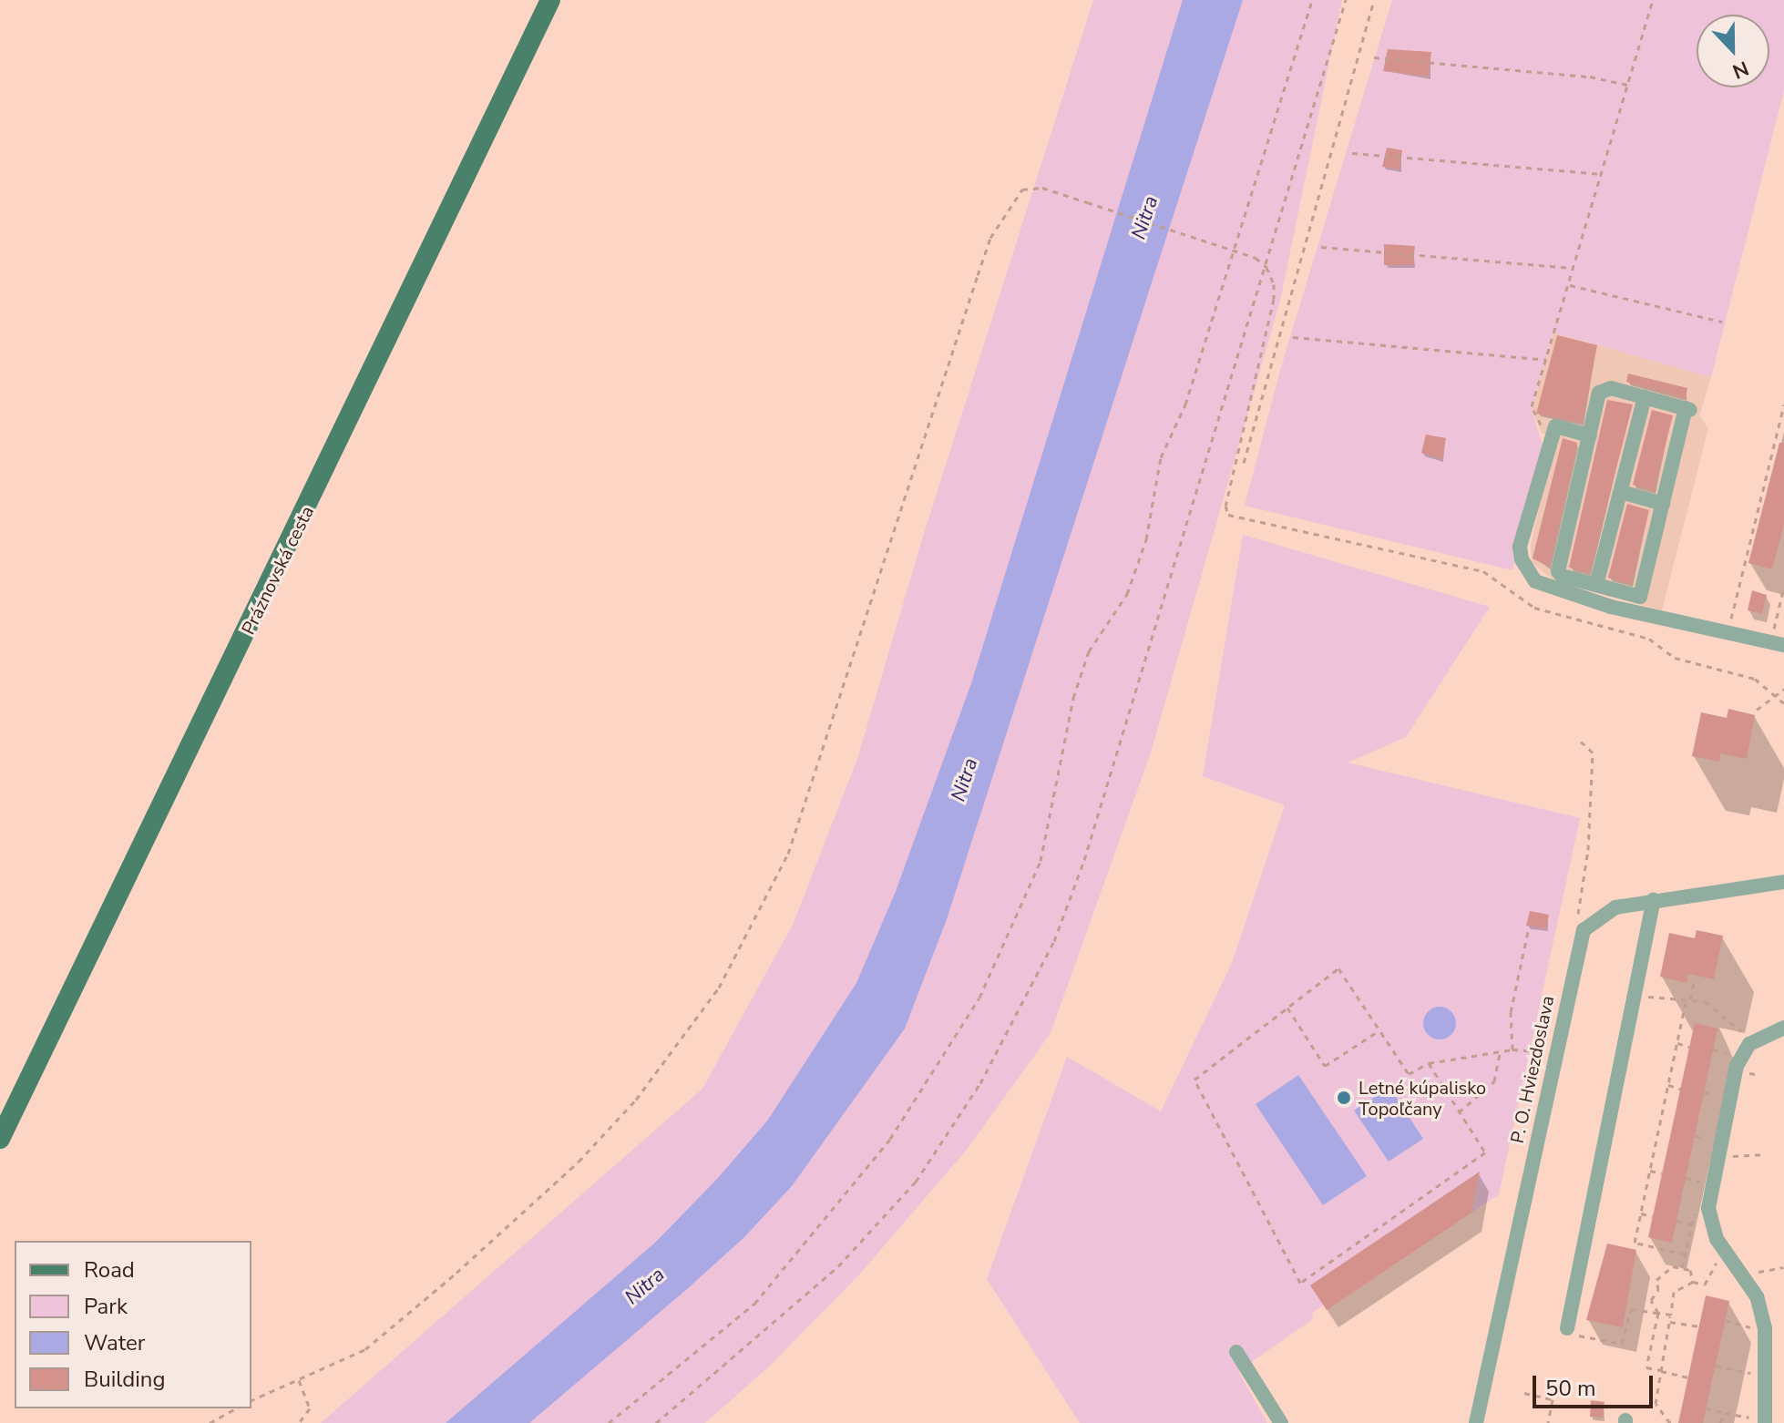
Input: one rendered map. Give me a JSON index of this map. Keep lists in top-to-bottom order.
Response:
{
  "streets": {
    "main road": ["Práznovská cesta"],
    "street": ["P. O. Hviezdoslava"]
  },
  "water": ["Nitra"],
  "places": ["Letné kúpalisko Topoľčany"],
  "legend": [
    "Road",
    "Park",
    "Water",
    "Building"
  ],
  "scale_bar": "50 m",
  "north": "bottom"
}
